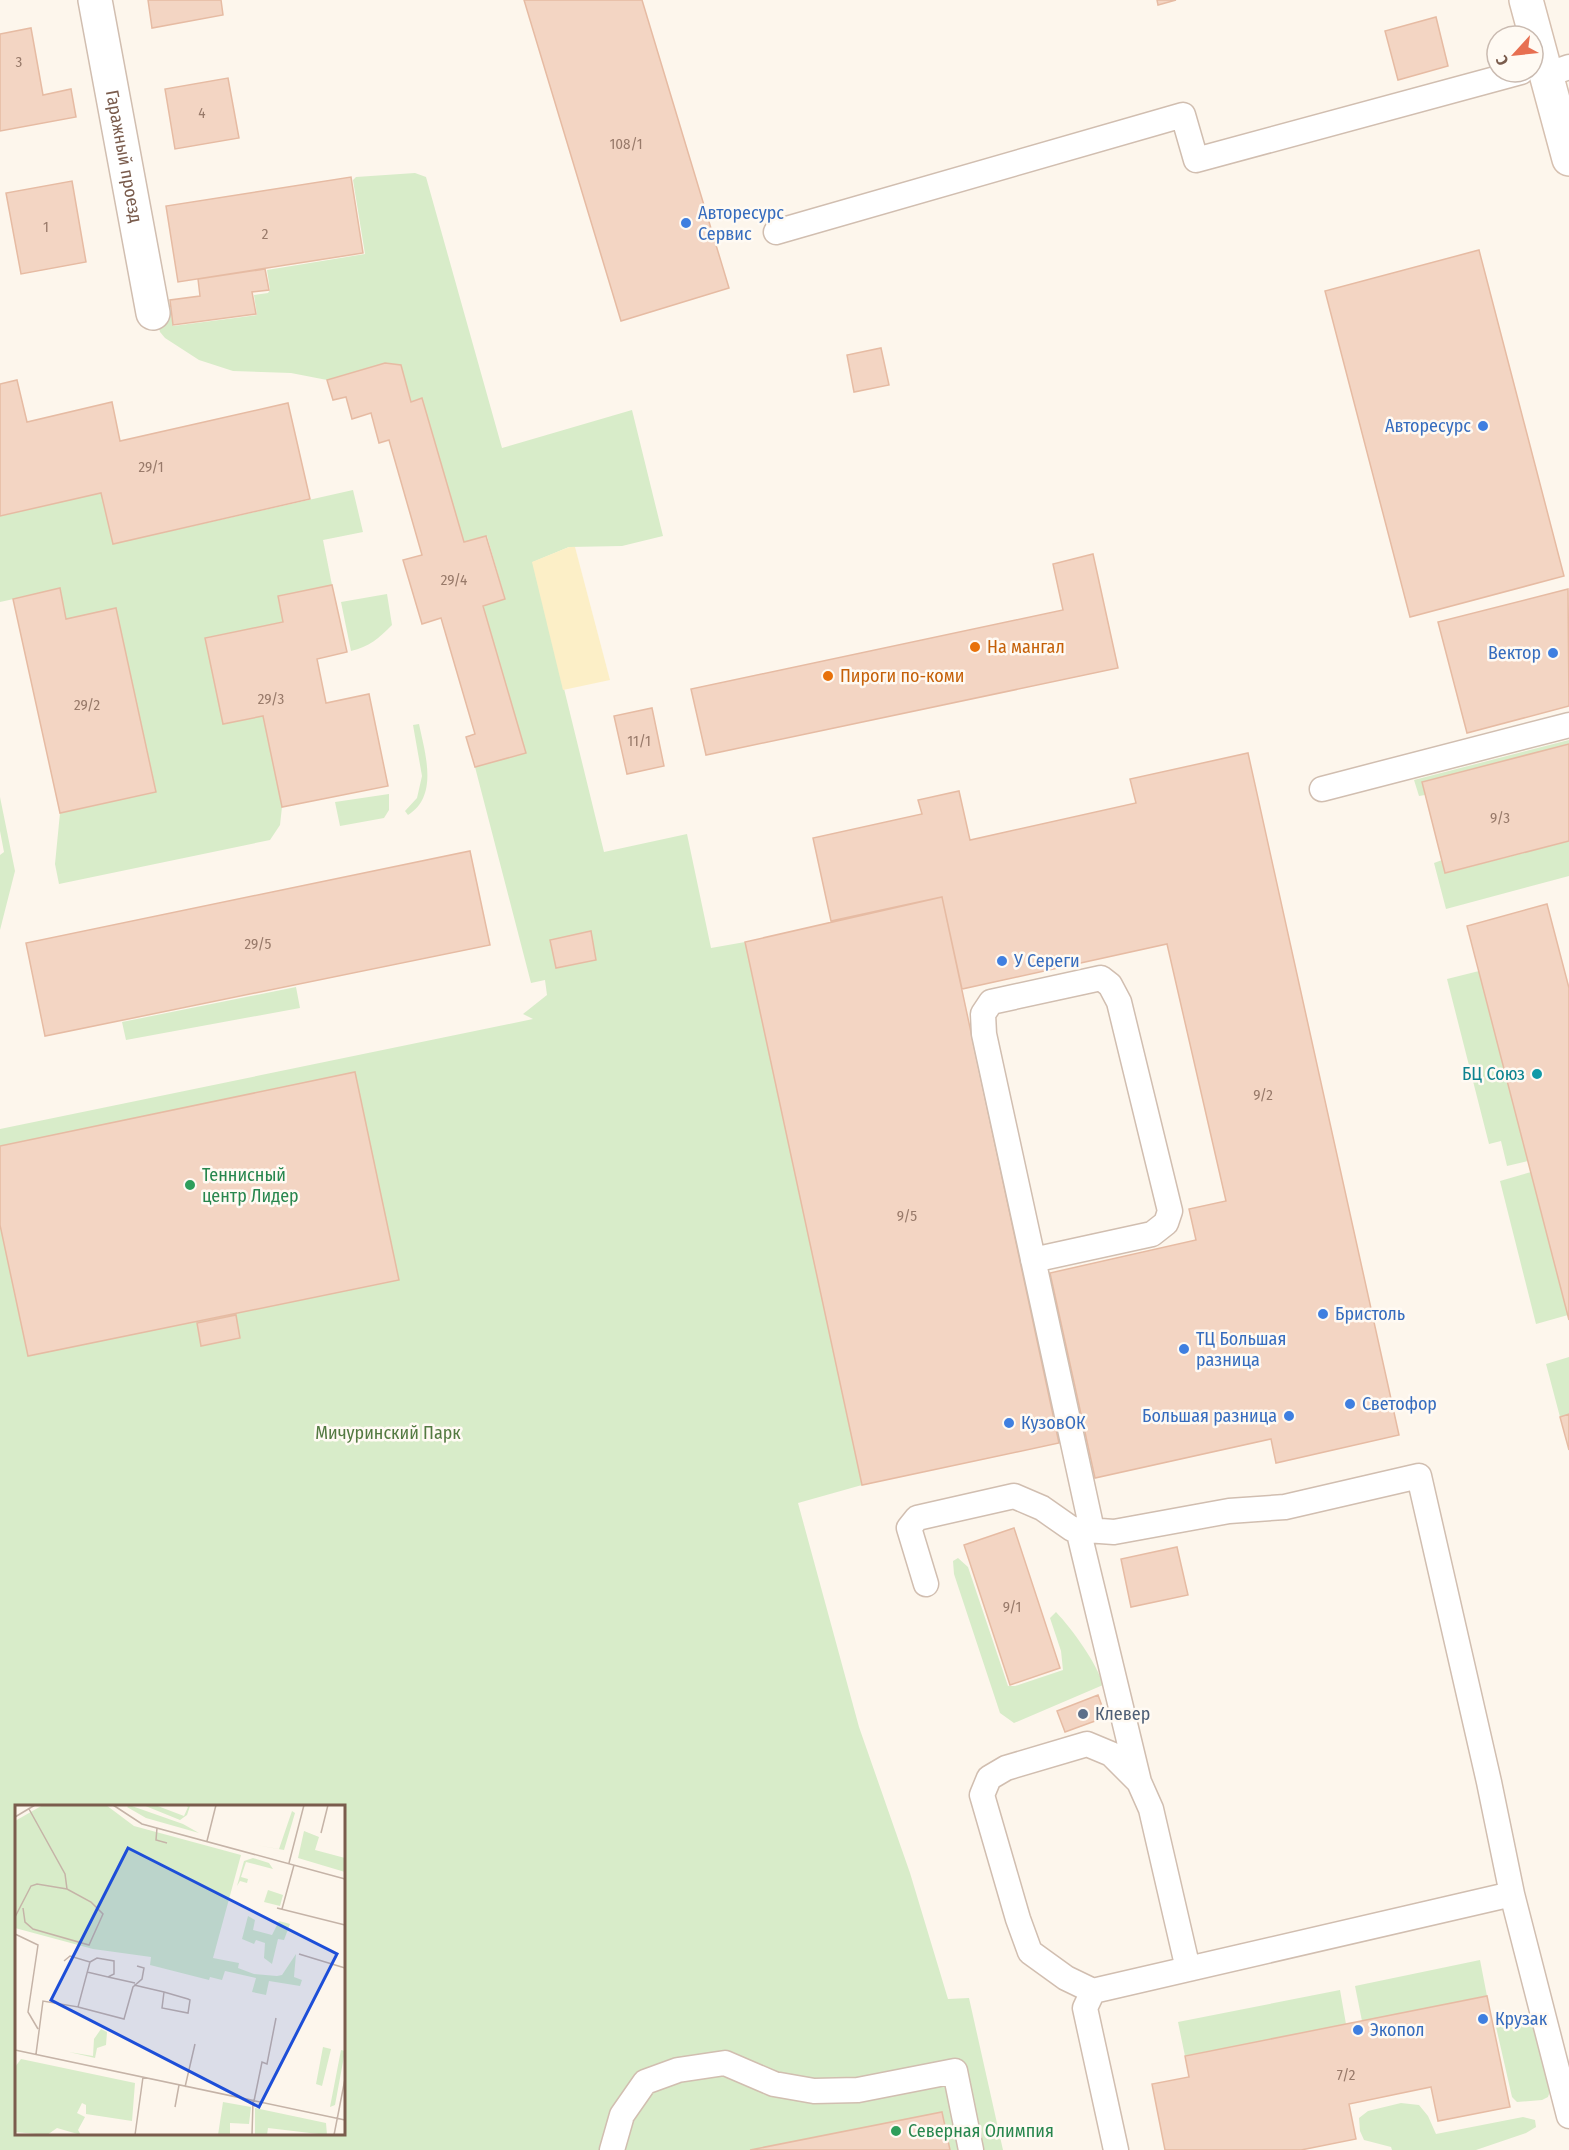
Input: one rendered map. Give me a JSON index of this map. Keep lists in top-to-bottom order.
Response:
{
  "streets": {
    "street": ["Гаражный проезд"]
  },
  "parks": ["Мичуринский Парк"],
  "places": [
    "Авторесурс Сервис",
    "Авторесурс",
    "На мангал",
    "Вектор",
    "Пироги по-коми",
    "У Сереги",
    "БЦ Союз",
    "Теннисный центр Лидер",
    "Бристоль",
    "ТЦ Большая разница",
    "Светофор",
    "Большая разница",
    "КузовОК",
    "Клевер",
    "Крузак",
    "Экопол",
    "Северная Олимпия"
  ],
  "house_numbers": [
    "3",
    "4",
    "108/1",
    "1",
    "2",
    "29/1",
    "29/4",
    "29/3",
    "29/2",
    "11/1",
    "9/3",
    "29/5",
    "9/2",
    "9/5",
    "9/1",
    "7/2"
  ],
  "north": "bottom left"
}
